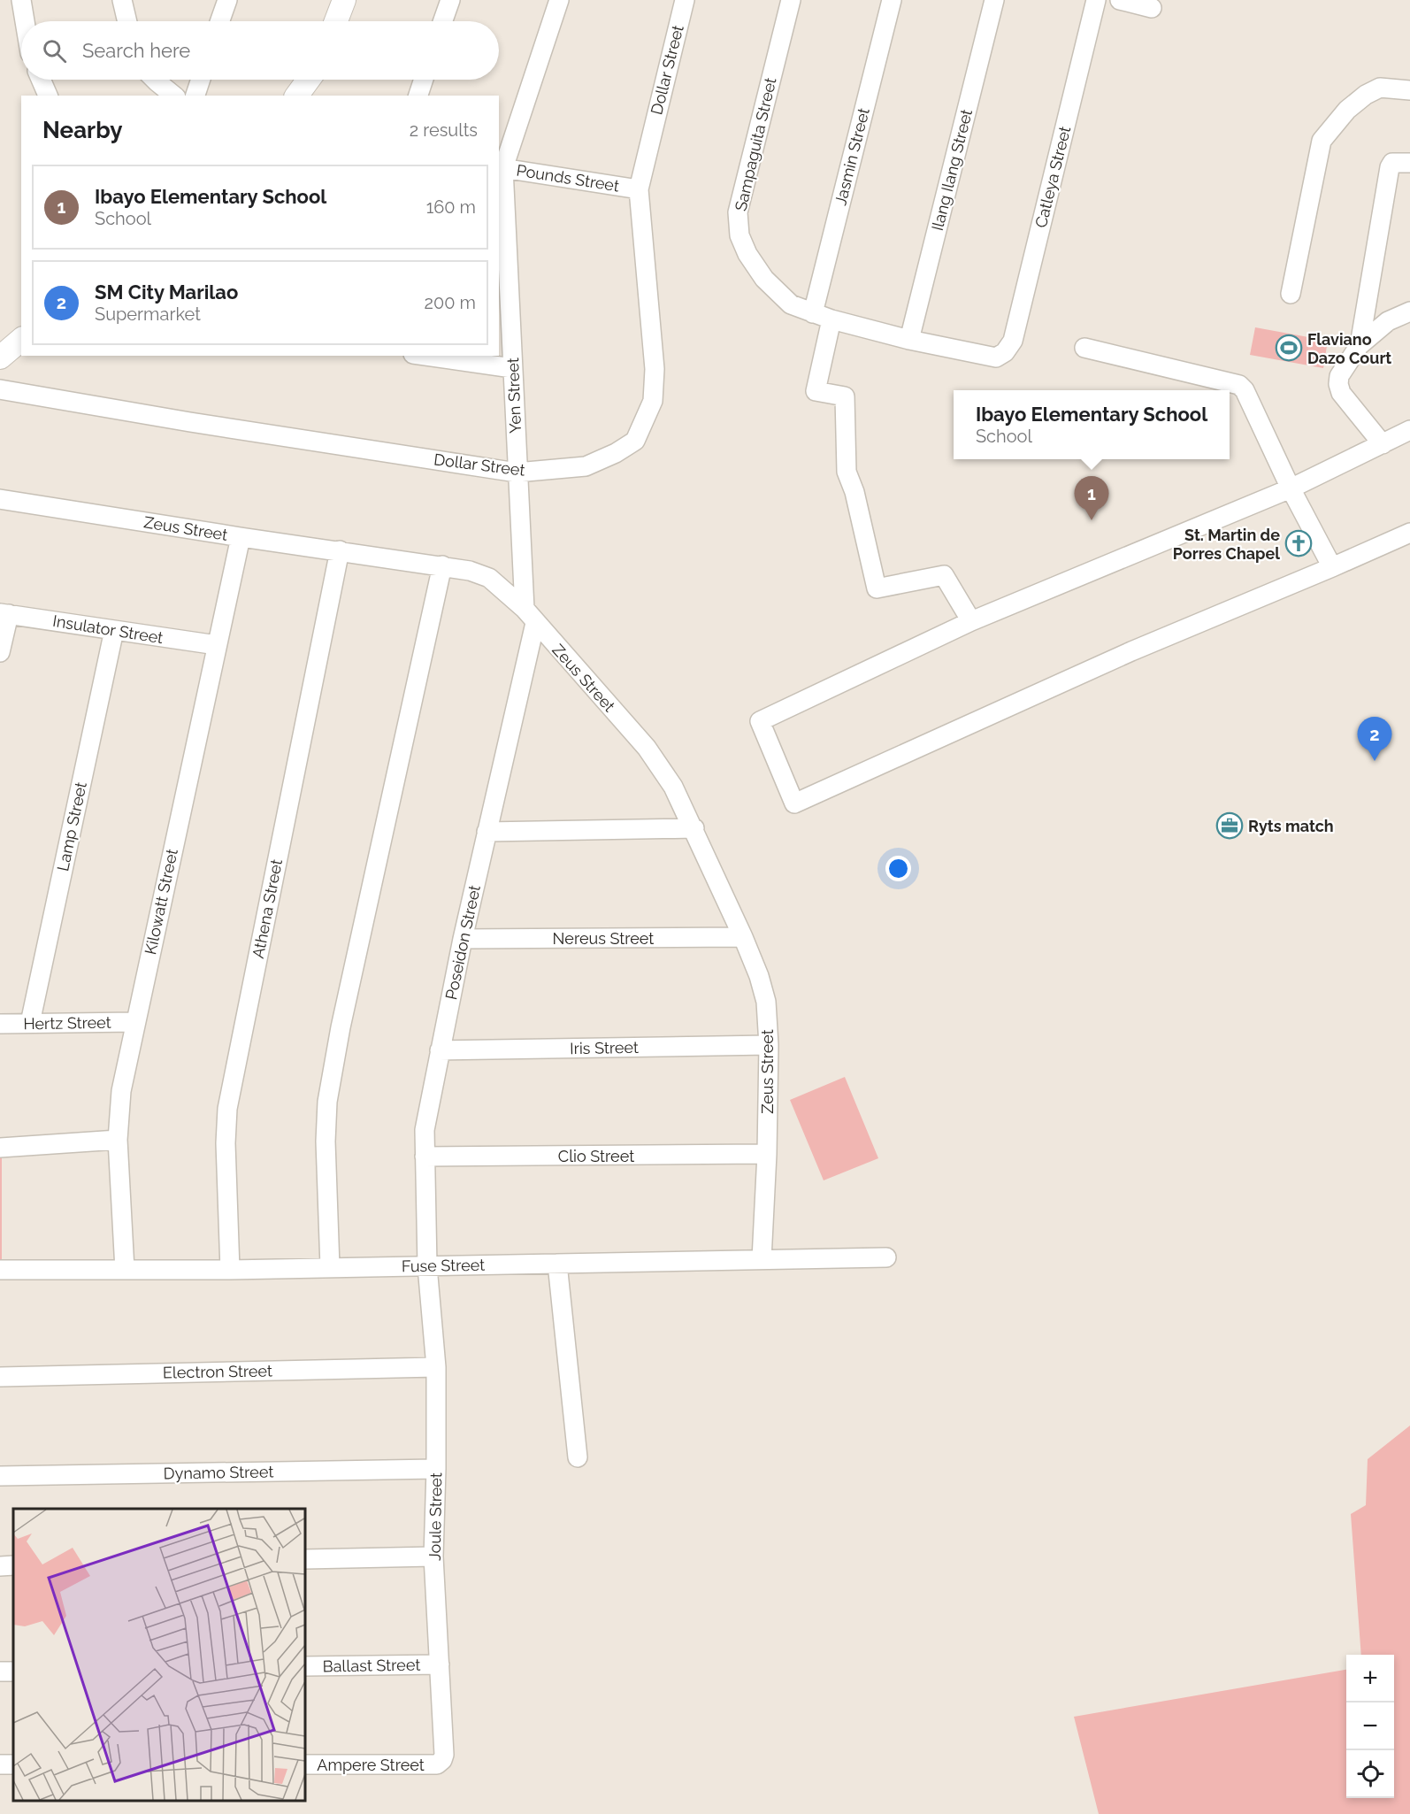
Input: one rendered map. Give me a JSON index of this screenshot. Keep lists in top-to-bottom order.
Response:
{
  "streets": {
    "street": [
      "Dollar Street",
      "Sampaguita Street",
      "Jasmin Street",
      "Ilang Ilang Street",
      "Catleya Street",
      "Pounds Street",
      "Yen Street",
      "Zeus Street",
      "Insulator Street",
      "Lamp Street",
      "Kilowatt Street",
      "Athena Street",
      "Nereus Street",
      "Poseidon Street",
      "Hertz Street",
      "Iris Street",
      "Clio Street",
      "Fuse Street",
      "Electron Street",
      "Dynamo Street",
      "Joule Street",
      "Ballast Street",
      "Ampere Street"
    ]
  },
  "crossings": [
    ["Dollar Street", "Pounds Street"],
    ["Dollar Street", "Yen Street"],
    ["Sampaguita Street", "Jasmin Street"],
    ["Sampaguita Street", "Ilang Ilang Street"],
    ["Sampaguita Street", "Catleya Street"],
    ["Pounds Street", "Yen Street"],
    ["Yen Street", "Zeus Street"],
    ["Yen Street", "Poseidon Street"],
    ["Zeus Street", "Kilowatt Street"],
    ["Zeus Street", "Athena Street"],
    ["Zeus Street", "Nereus Street"],
    ["Zeus Street", "Poseidon Street"],
    ["Zeus Street", "Iris Street"],
    ["Zeus Street", "Clio Street"],
    ["Zeus Street", "Fuse Street"],
    ["Insulator Street", "Lamp Street"],
    ["Insulator Street", "Kilowatt Street"],
    ["Lamp Street", "Hertz Street"],
    ["Kilowatt Street", "Hertz Street"],
    ["Kilowatt Street", "Fuse Street"],
    ["Athena Street", "Fuse Street"],
    ["Nereus Street", "Poseidon Street"],
    ["Poseidon Street", "Iris Street"],
    ["Poseidon Street", "Clio Street"],
    ["Poseidon Street", "Fuse Street"],
    ["Poseidon Street", "Joule Street"],
    ["Fuse Street", "Joule Street"],
    ["Electron Street", "Joule Street"],
    ["Dynamo Street", "Joule Street"],
    ["Joule Street", "Ballast Street"],
    ["Joule Street", "Ampere Street"]
  ],
  "places": {
    "sports": ["Flaviano Dazo Court"],
    "church": ["St. Martin de Porres Chapel"],
    "office": ["Ryts match"]
  },
  "page": {
    "search": "Search here",
    "heading": ["Nearby", "2 results"],
    "list": [
      {
        "mark": "1",
        "name": "Ibayo Elementary School",
        "note": "School",
        "value": "160 m"
      },
      {
        "mark": "2",
        "name": "SM City Marilao",
        "note": "Supermarket",
        "value": "200 m"
      }
    ],
    "popup": ["Ibayo Elementary School", "School"],
    "pins": ["1", "2"],
    "map_buttons": ["+", "−"]
  }
}
